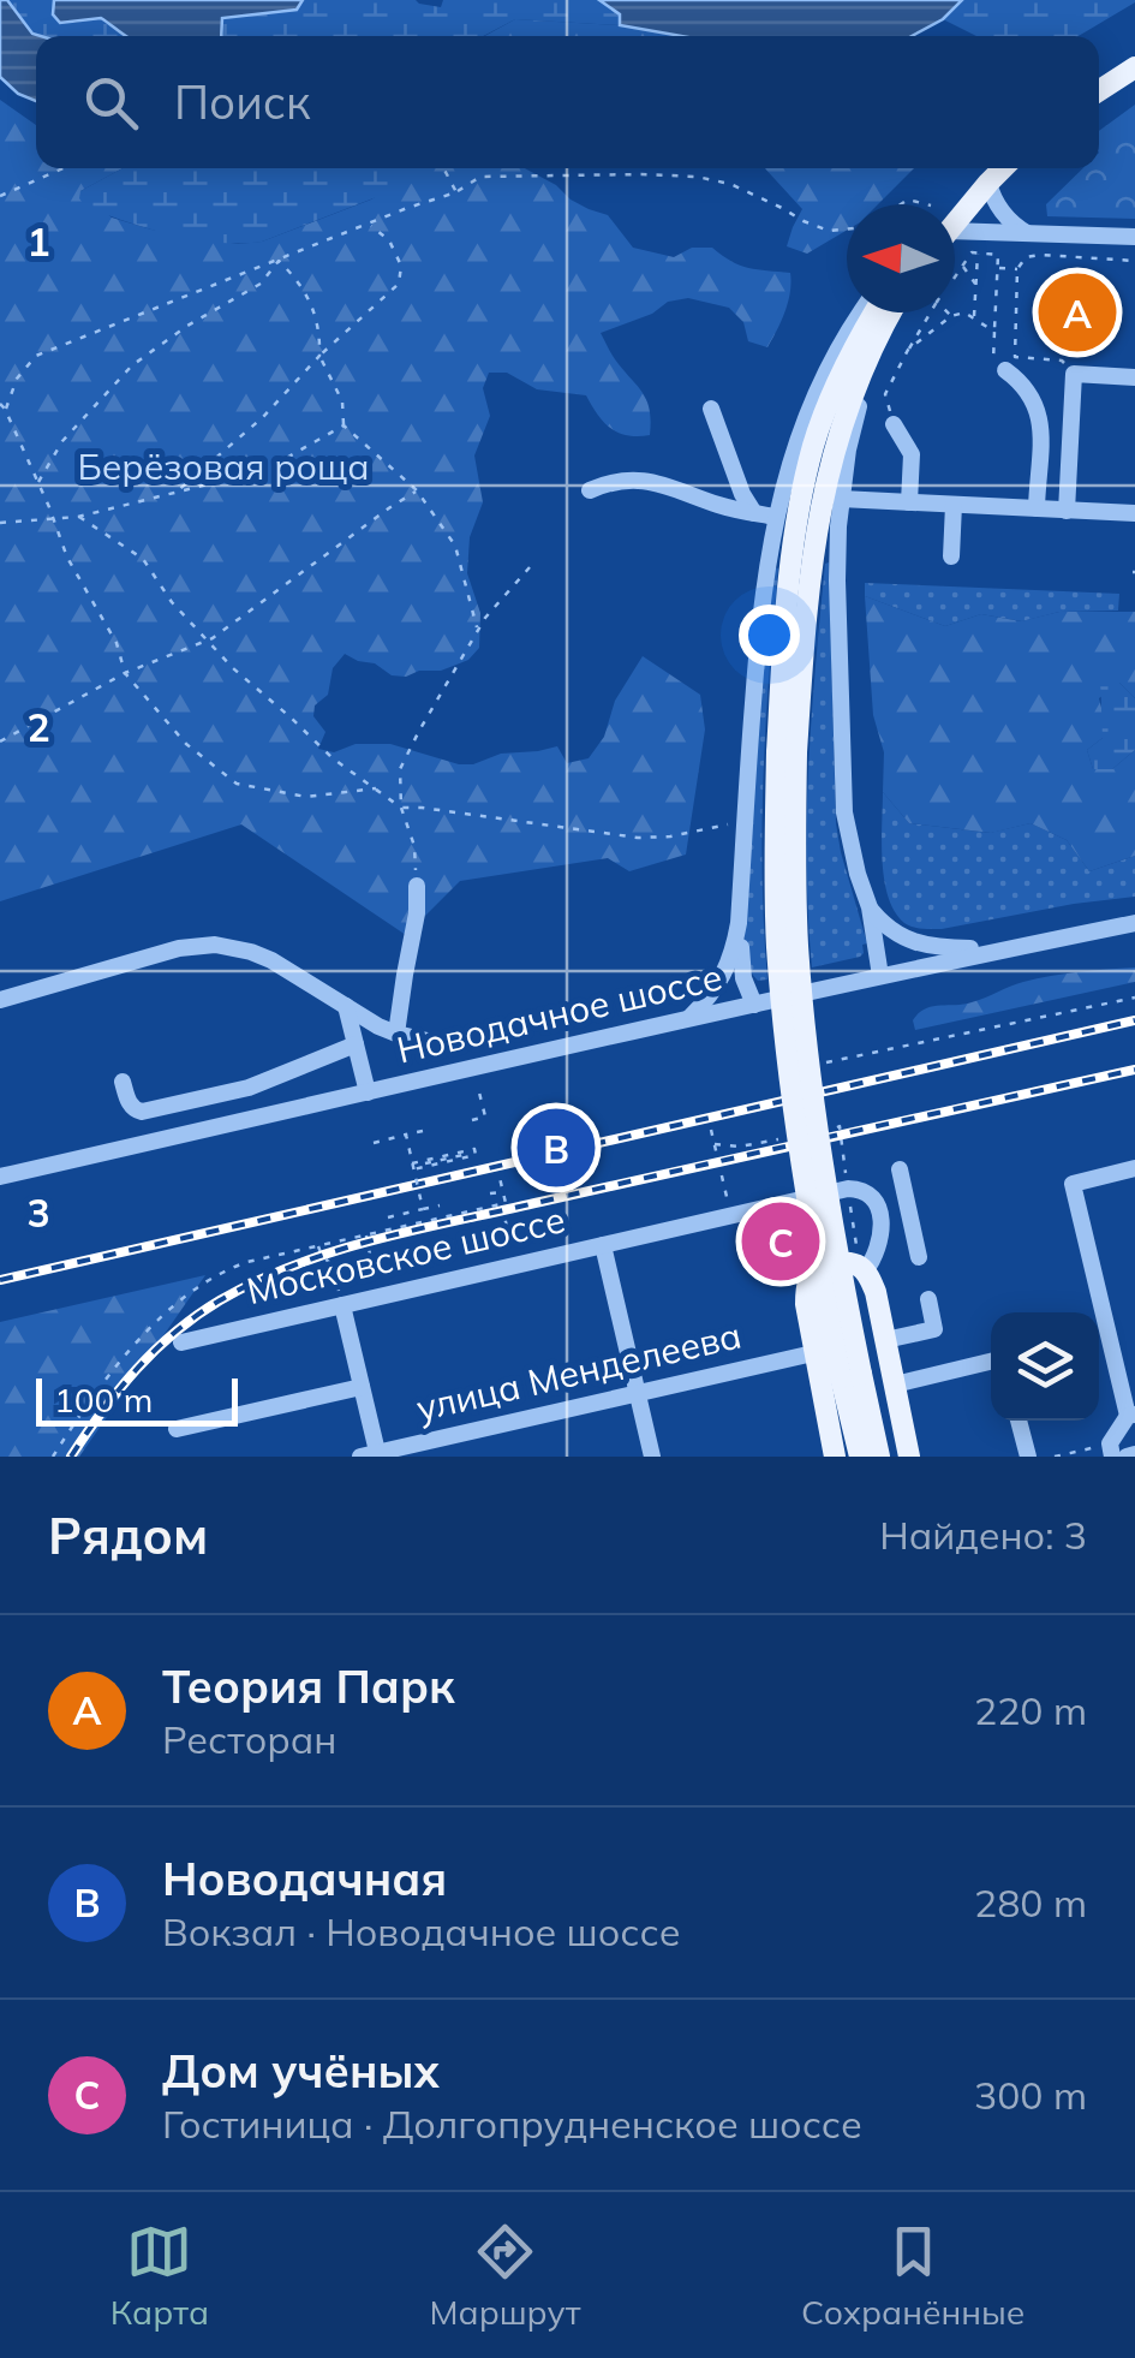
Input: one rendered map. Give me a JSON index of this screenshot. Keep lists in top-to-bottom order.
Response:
{
  "streets": {
    "street": ["Новодачное шоссе", "Московское шоссе", "улица Менделеева"]
  },
  "parks": ["Берёзовая роща"],
  "scale_bar": "100 m",
  "north": "left",
  "page": {
    "search": "Поиск",
    "pins": ["A", "B", "C"],
    "scale": "100 m",
    "heading": ["Рядом", "Найдено: 3"],
    "list": [
      {
        "mark": "A",
        "name": "Теория Парк",
        "note": "Ресторан",
        "value": "220 m"
      },
      {
        "mark": "B",
        "name": "Новодачная",
        "note": "Вокзал · Новодачное шоссе",
        "value": "280 m"
      },
      {
        "mark": "C",
        "name": "Дом учёных",
        "note": "Гостиница · Долгопрудненское шоссе",
        "value": "300 m"
      }
    ],
    "nav": ["Карта", "Маршрут", "Сохранённые"]
  },
  "grid": {
    "rows": ["1", "2", "3"]
  }
}
